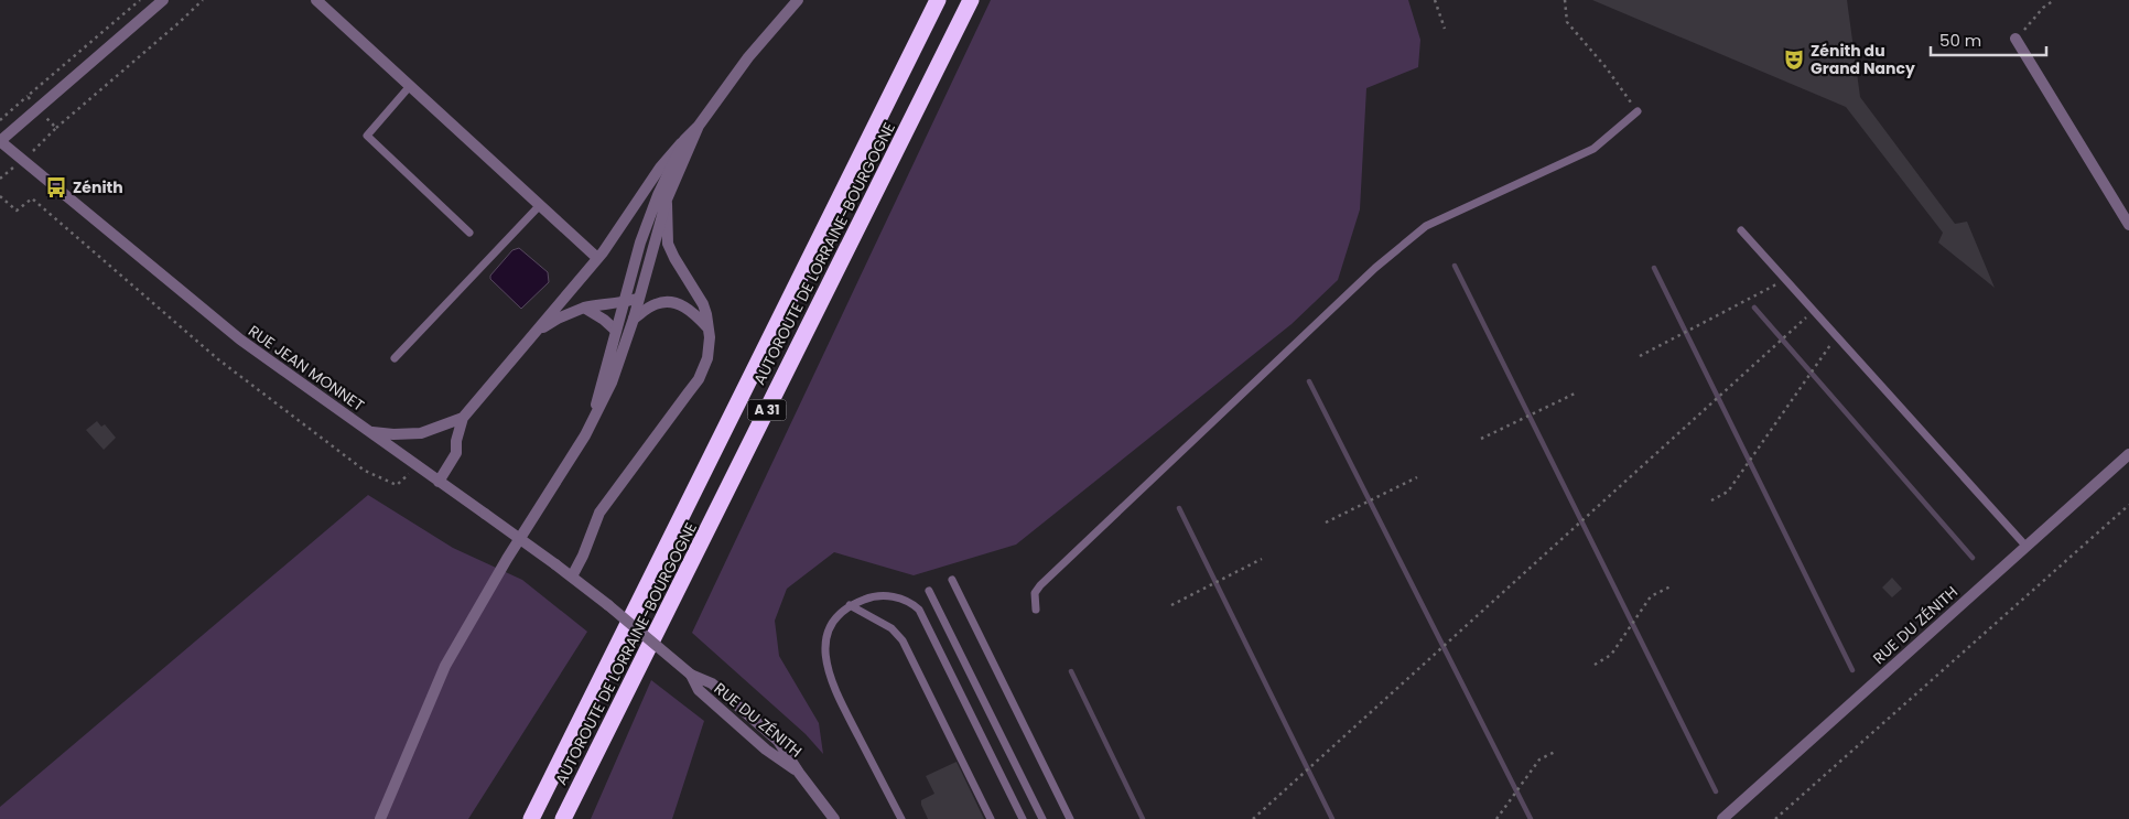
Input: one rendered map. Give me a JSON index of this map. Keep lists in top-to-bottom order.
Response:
{
  "streets": {
    "highway": ["AUTOROUTE DE LORRAINE-BOURGOGNE", "A 31"],
    "street": ["RUE JEAN MONNET", "RUE DU ZÉNITH"]
  },
  "crossings": [
    ["RUE JEAN MONNET", "RUE DU ZÉNITH"]
  ],
  "places": {
    "theatre": ["Zénith du Grand Nancy"],
    "bus stop": ["Zénith"]
  },
  "scale_bar": "50 m"
}
